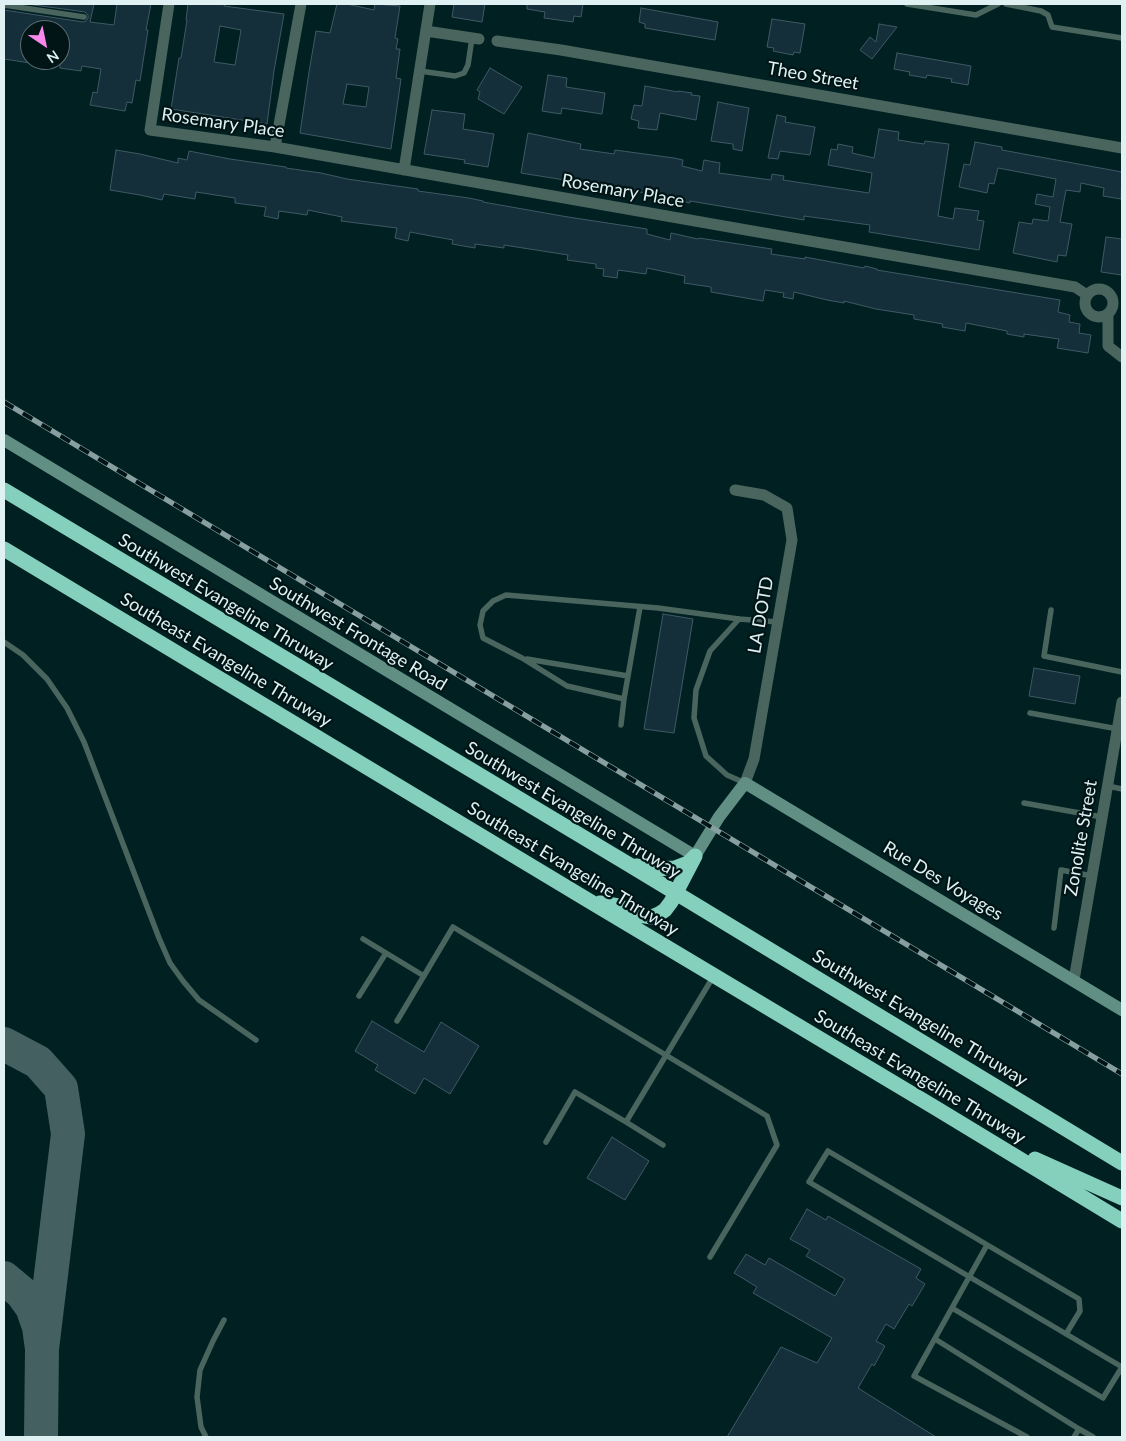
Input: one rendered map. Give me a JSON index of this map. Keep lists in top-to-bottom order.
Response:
{
  "streets": {
    "highway": ["Southwest Evangeline Thruway", "Southeast Evangeline Thruway"],
    "main road": ["Southwest Frontage Road", "Rue Des Voyages"],
    "street": [
      "Theo Street",
      "Rosemary Place",
      "LA DOTD",
      "Zonolite Street"
    ]
  },
  "crossings": [
    ["LA DOTD", "Rue Des Voyages"],
    ["Zonolite Street", "Rue Des Voyages"]
  ],
  "north": "bottom right"
}
